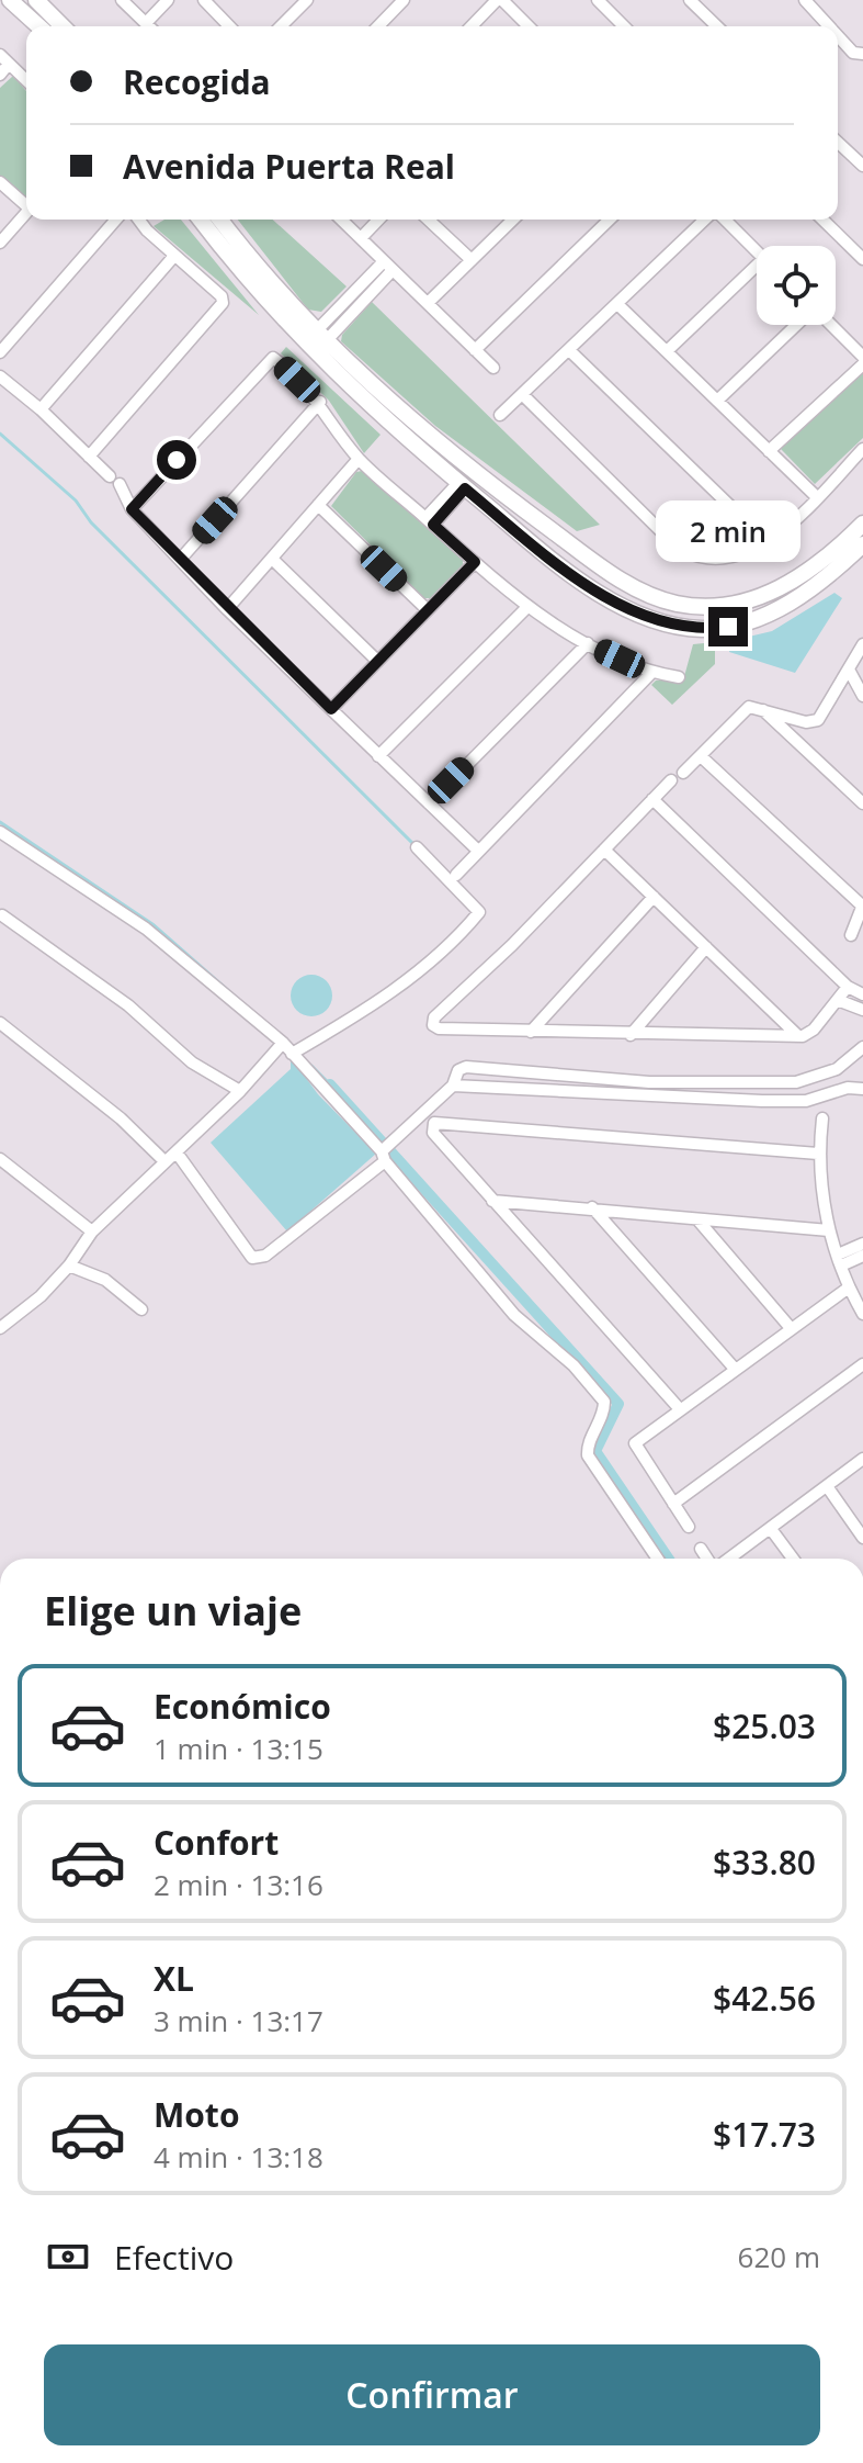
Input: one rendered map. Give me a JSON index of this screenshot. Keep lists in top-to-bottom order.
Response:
{
  "page": {
    "banner": ["Recogida", "Avenida Puerta Real"],
    "bubble": "2 min",
    "heading": "Elige un viaje",
    "list": [
      {
        "name": "Económico",
        "note": "1 min · 13:15",
        "value": "$25.03"
      },
      {
        "name": "Confort",
        "note": "2 min · 13:16",
        "value": "$33.80"
      },
      {
        "name": "XL",
        "note": "3 min · 13:17",
        "value": "$42.56"
      },
      {
        "name": "Moto",
        "note": "4 min · 13:18",
        "value": "$17.73"
      }
    ],
    "pay": ["Efectivo", "620 m"],
    "buttons": "Confirmar"
  }
}
